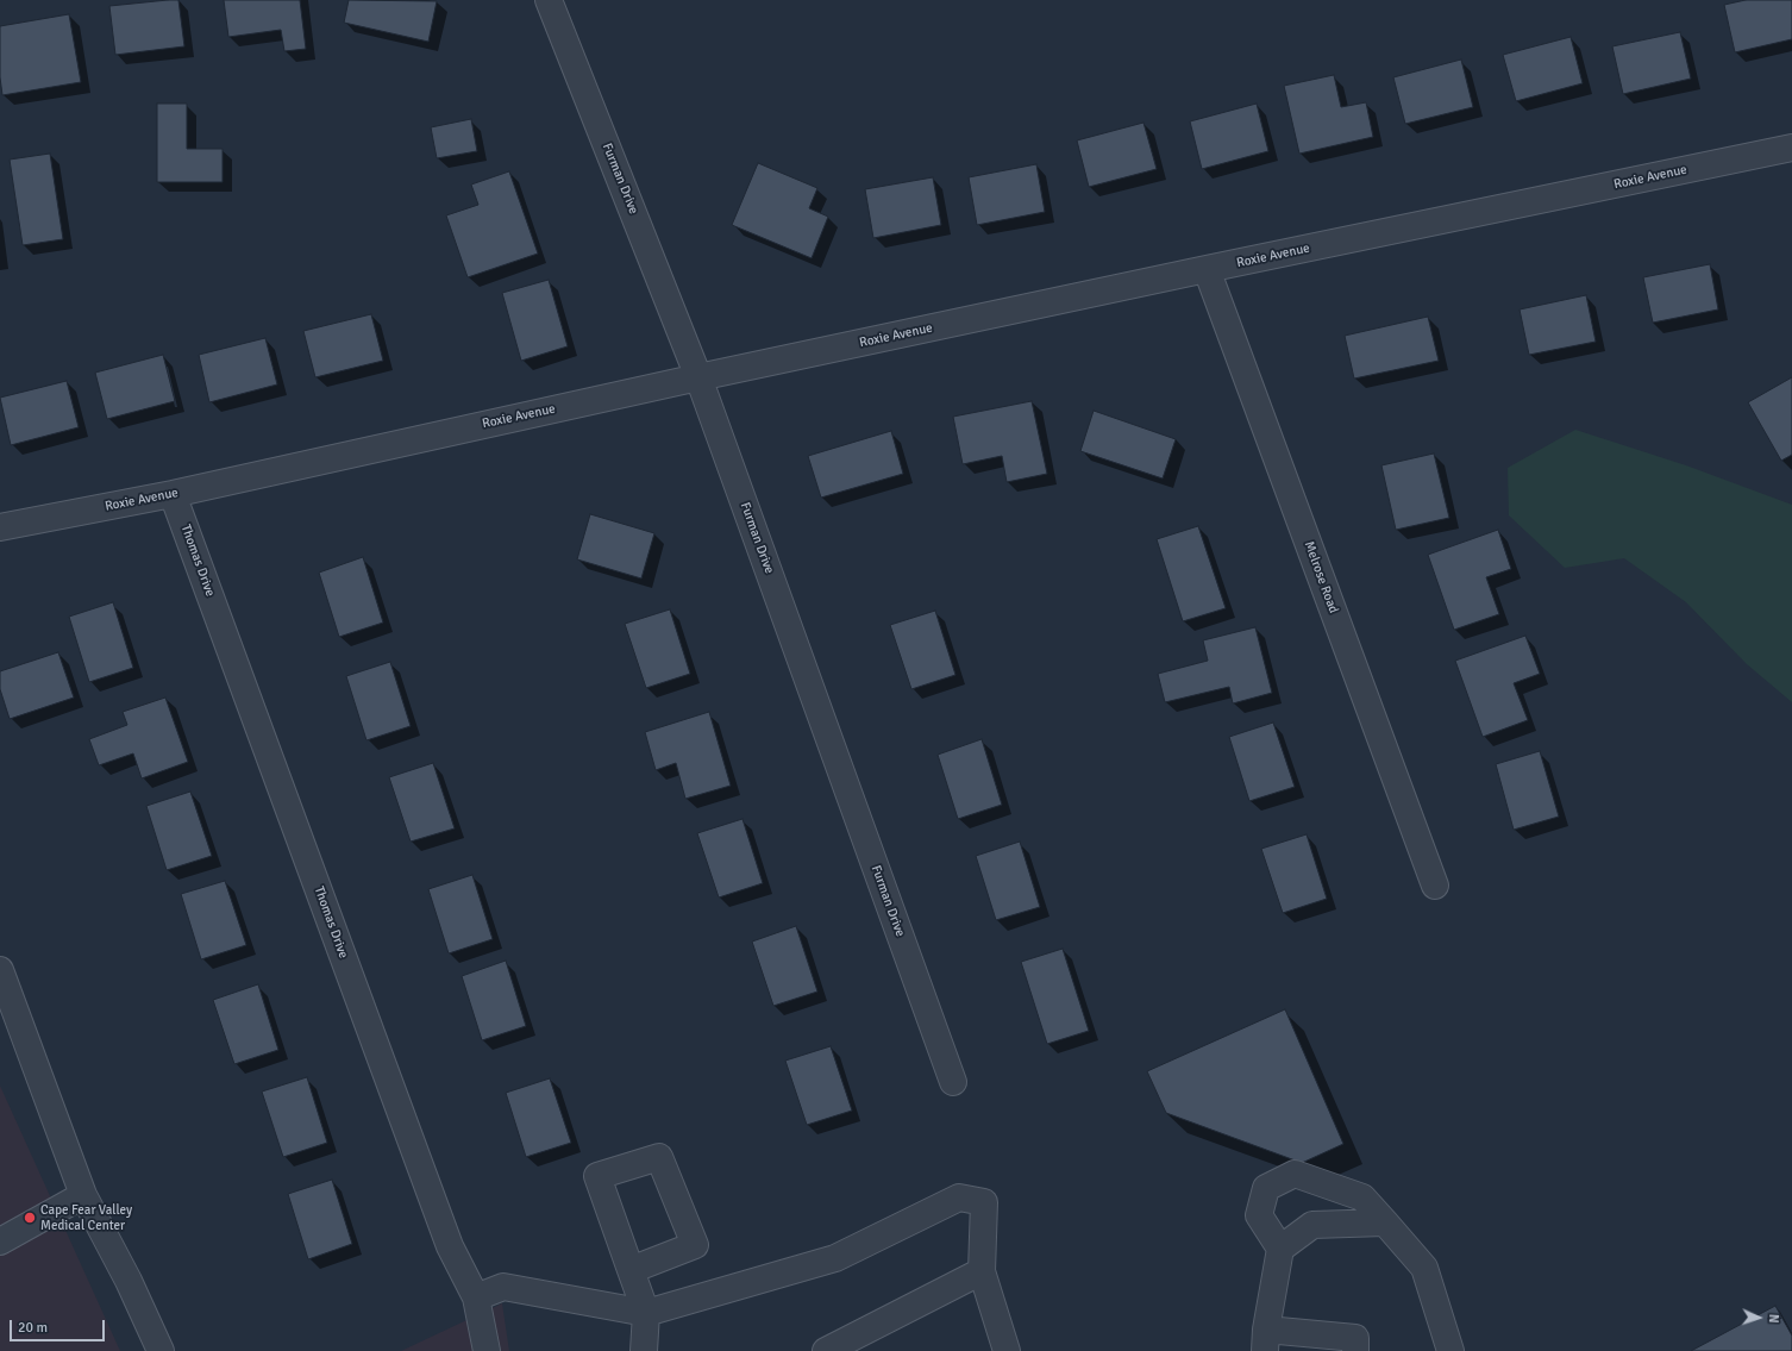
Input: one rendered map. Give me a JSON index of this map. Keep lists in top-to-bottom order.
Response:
{
  "streets": {
    "street": [
      "Roxie Avenue",
      "Furman Drive",
      "Thomas Drive",
      "Melrose Road"
    ]
  },
  "crossings": [
    ["Roxie Avenue", "Furman Drive"],
    ["Roxie Avenue", "Thomas Drive"],
    ["Roxie Avenue", "Melrose Road"]
  ],
  "places": ["Cape Fear Valley Medical Center"],
  "scale_bar": "20 m",
  "north": "right"
}
